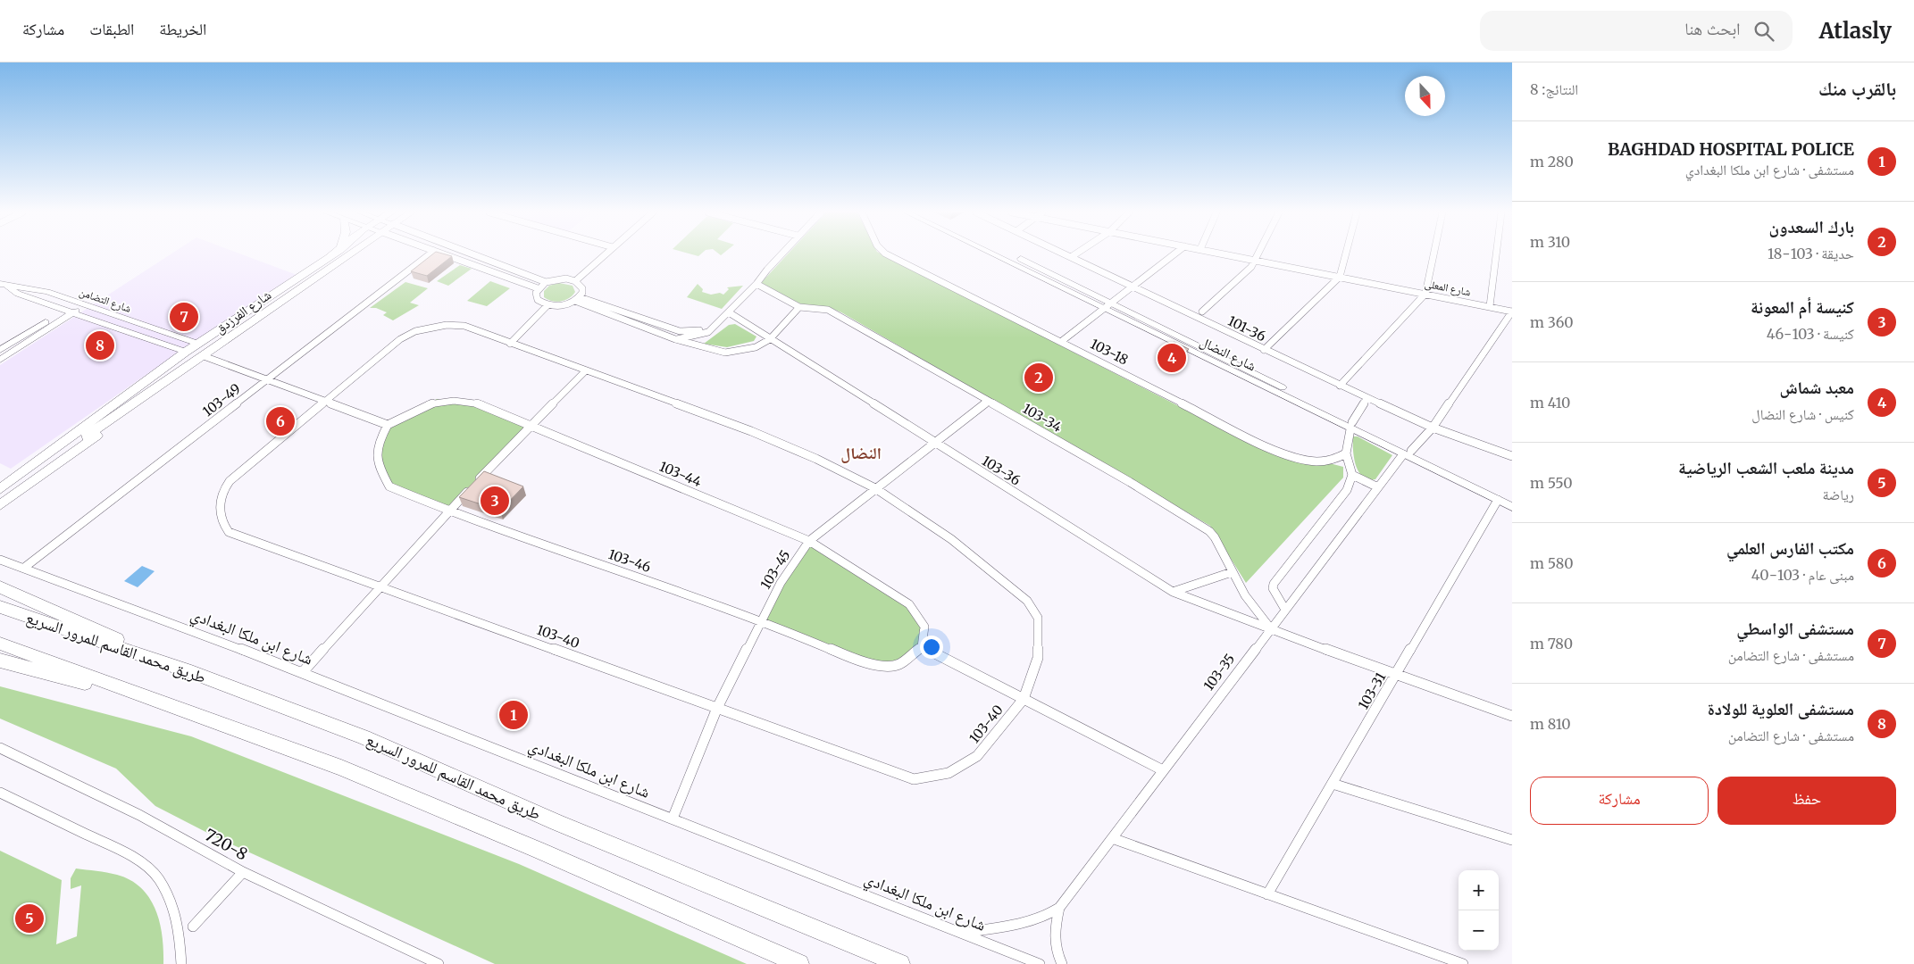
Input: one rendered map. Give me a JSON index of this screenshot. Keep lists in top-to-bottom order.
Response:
{
  "streets": {
    "highway": ["طريق محمد القاسم للمرور السريع"],
    "main road": ["شارع التضامن", "شارع الفرزدق", "شارع النضال"],
    "street": [
      "شارع المعلى",
      "101-36",
      "103-18",
      "103-49",
      "103-34",
      "103-36",
      "103-44",
      "103-46",
      "103-45",
      "شارع ابن ملكا البغدادي",
      "103-40",
      "103-35",
      "103-31",
      "720-8"
    ]
  },
  "crossings": [
    ["شارع المعلى", "103-35"],
    ["شارع التضامن", "شارع الفرزدق"],
    ["101-36", "103-35"],
    ["شارع النضال", "103-35"],
    ["شارع النضال", "103-31"],
    ["103-49", "شارع ابن ملكا البغدادي"],
    ["103-34", "103-36"],
    ["103-34", "103-45"],
    ["103-34", "103-35"],
    ["103-36", "103-45"],
    ["103-36", "103-35"],
    ["103-36", "103-31"],
    ["103-44", "103-46"],
    ["103-44", "103-45"],
    ["103-46", "103-45"],
    ["103-45", "شارع ابن ملكا البغدادي"],
    ["103-45", "103-40"],
    ["شارع ابن ملكا البغدادي", "103-35"]
  ],
  "districts": ["النضال"],
  "north": "bottom",
  "page": {
    "header": "Atlasly",
    "search": "ابحث هنا",
    "nav": ["الخريطة", "الطبقات", "مشاركة"],
    "heading": ["بالقرب منك", "النتائج: 8"],
    "list": [
      {
        "mark": "1",
        "name": "BAGHDAD HOSPITAL POLICE",
        "note": "مستشفى · شارع ابن ملكا البغدادي",
        "value": "280 m"
      },
      {
        "mark": "2",
        "name": "بارك السعدون",
        "note": "حديقة · 103-18",
        "value": "310 m"
      },
      {
        "mark": "3",
        "name": "كنيسة أم المعونة",
        "note": "كنيسة · 103-46",
        "value": "360 m"
      },
      {
        "mark": "4",
        "name": "معبد شماش",
        "note": "كنيس · شارع النضال",
        "value": "410 m"
      },
      {
        "mark": "5",
        "name": "مدينة ملعب الشعب الرياضية",
        "note": "رياضة",
        "value": "550 m"
      },
      {
        "mark": "6",
        "name": "مكتب الفارس العلمي",
        "note": "مبنى عام · 103-40",
        "value": "580 m"
      },
      {
        "mark": "7",
        "name": "مستشفى الواسطي",
        "note": "مستشفى · شارع التضامن",
        "value": "780 m"
      },
      {
        "mark": "8",
        "name": "مستشفى العلوية للولادة",
        "note": "مستشفى · شارع التضامن",
        "value": "810 m"
      }
    ],
    "pins": [
      "7",
      "8",
      "4",
      "2",
      "6",
      "3",
      "1",
      "5"
    ],
    "buttons": ["حفظ", "مشاركة"],
    "map_buttons": ["+", "−"]
  }
}
